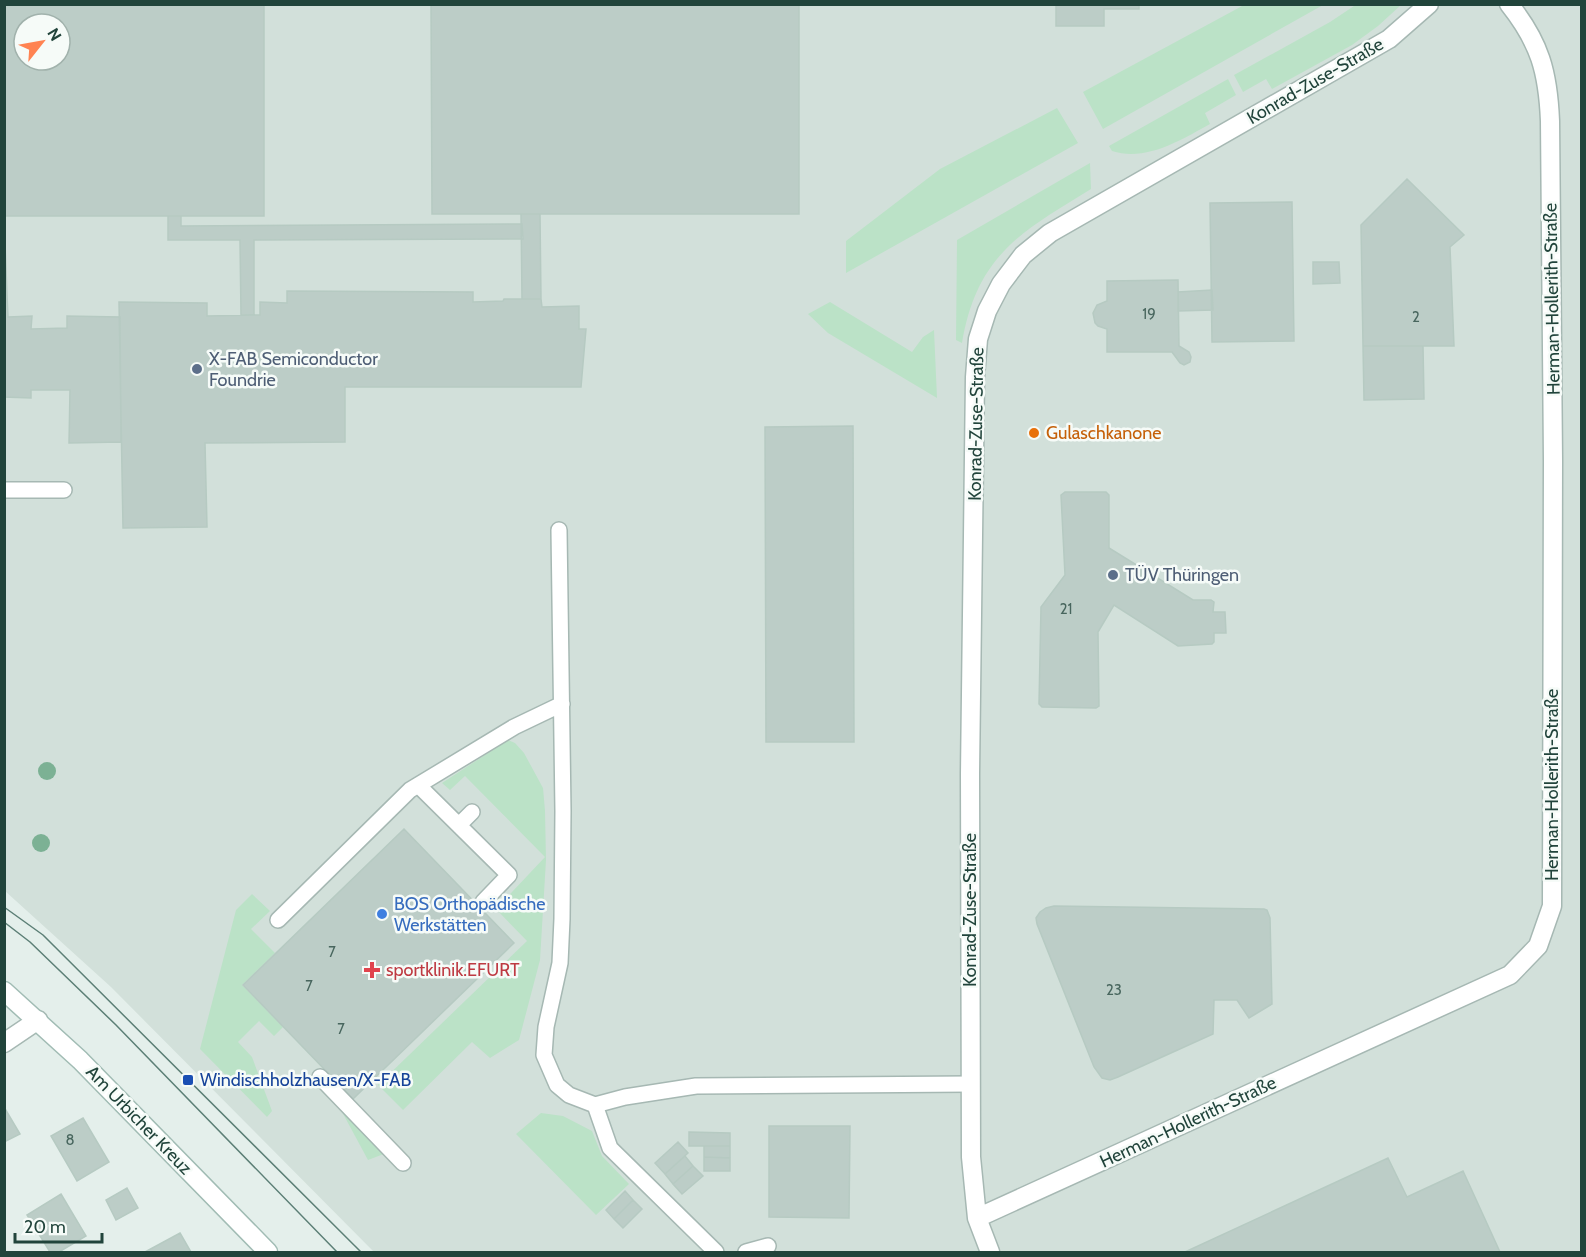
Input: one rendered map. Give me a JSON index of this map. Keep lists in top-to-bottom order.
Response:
{
  "streets": {
    "street": ["Konrad-Zuse-Straße", "Herman-Hollerith-Straße", "Am Urbicher Kreuz"]
  },
  "crossings": [
    ["Konrad-Zuse-Straße", "Herman-Hollerith-Straße"]
  ],
  "places": {
    "other": [
      "X-FAB Semiconductor Foundrie",
      "Gulaschkanone",
      "TÜV Thüringen",
      "BOS Orthopädische Werkstätten"
    ],
    "health": ["sportklinik.EFURT"],
    "transit": ["Windischholzhausen/X-FAB"]
  },
  "house_numbers": [
    "19",
    "2",
    "21",
    "7",
    "7",
    "23",
    "7",
    "8"
  ],
  "scale_bar": "20 m",
  "north": "top right"
}
